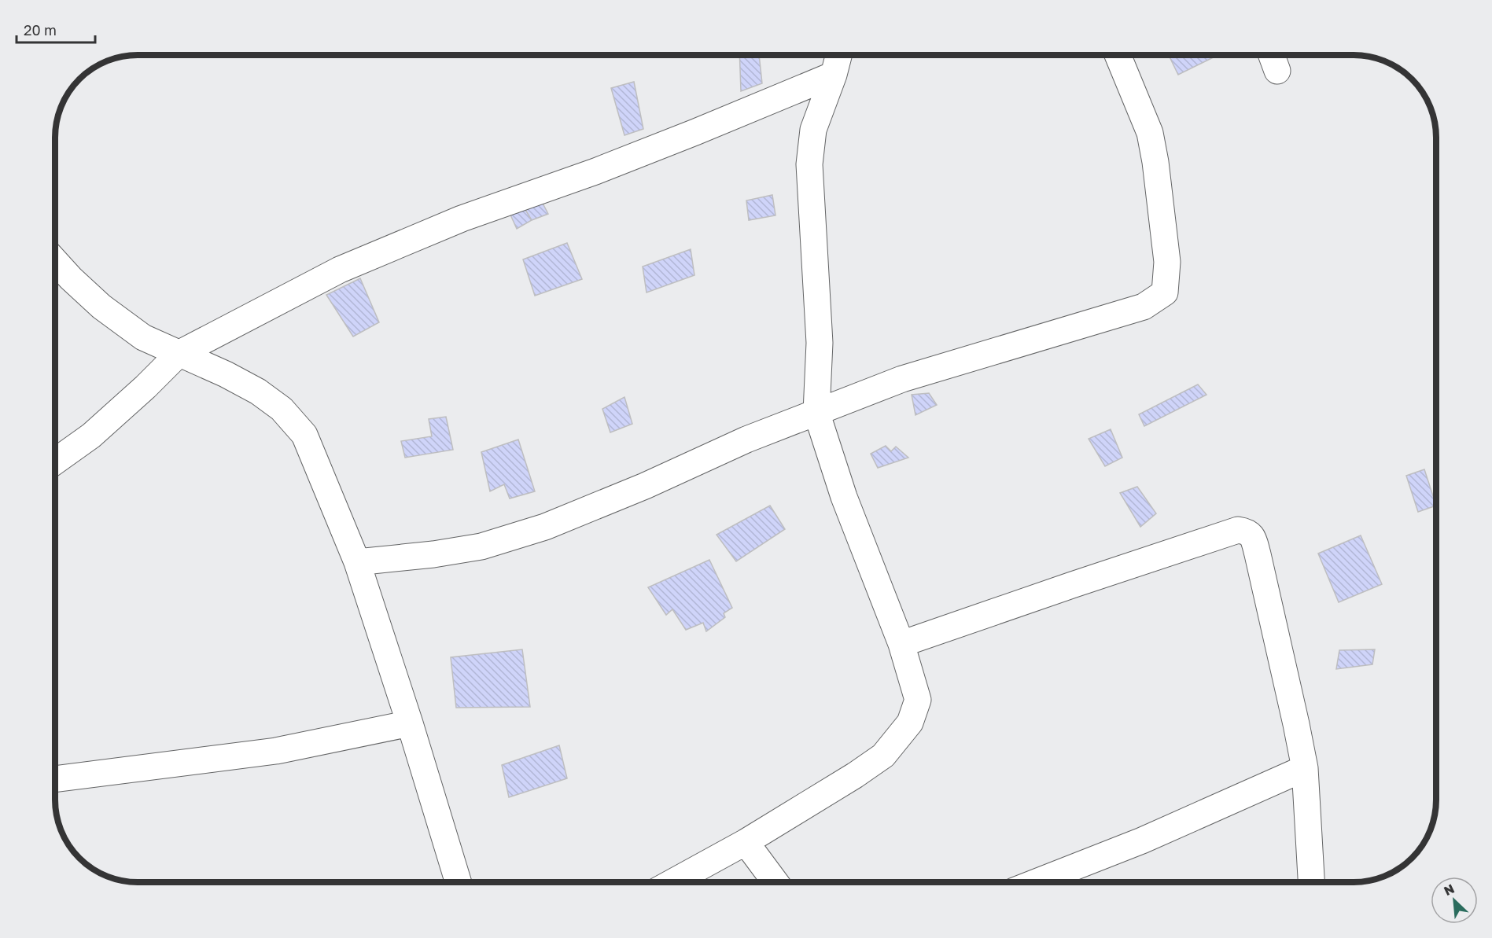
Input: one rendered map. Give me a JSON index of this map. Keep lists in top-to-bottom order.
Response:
{
  "scale_bar": "20 m",
  "north": "top left"
}
